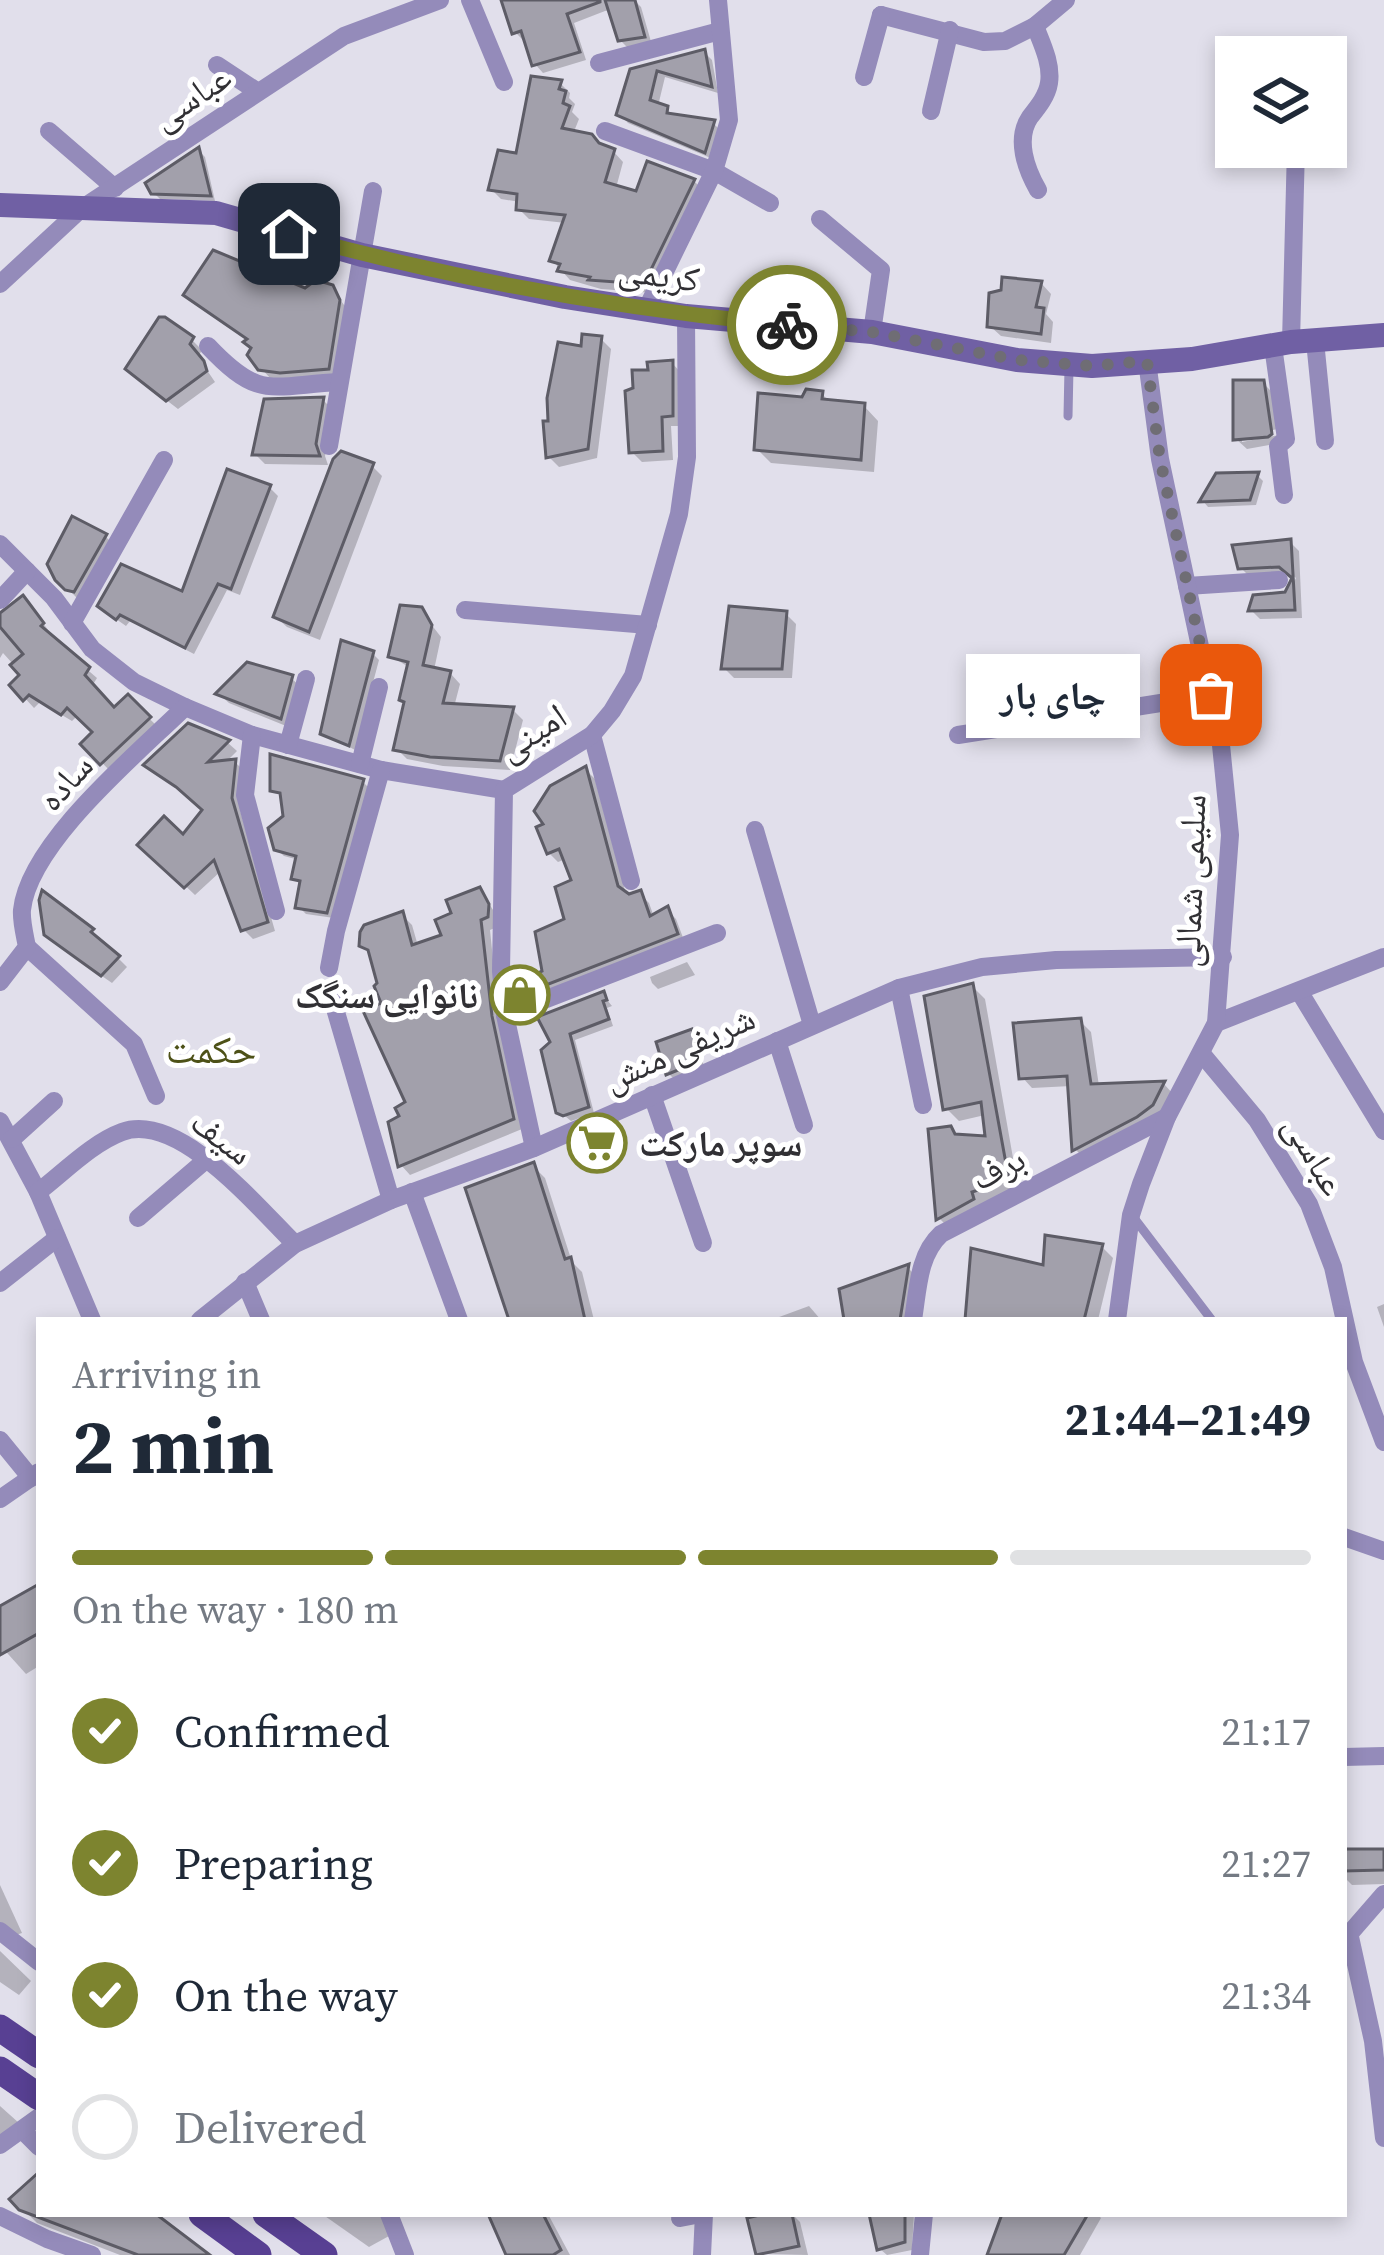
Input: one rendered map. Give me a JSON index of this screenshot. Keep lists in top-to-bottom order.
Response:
{
  "streets": {
    "main road": ["کریمی"],
    "street": [
      "عباسی",
      "امینی",
      "ساده",
      "سلیمی شمالی",
      "شریفی منش",
      "سیف",
      "برف"
    ]
  },
  "crossings": [
    ["عباسی", "کریمی"],
    ["عباسی", "سلیمی شمالی"],
    ["کریمی", "امینی"],
    ["کریمی", "سلیمی شمالی"],
    ["امینی", "شریفی منش"],
    ["سلیمی شمالی", "شریفی منش"],
    ["سلیمی شمالی", "برف"],
    ["شریفی منش", "سیف"]
  ],
  "districts": ["حکمت"],
  "places": {
    "other": ["چای بار"],
    "shop": ["نانوایی سنگک"],
    "supermarket": ["سوپر مارکت"]
  },
  "page": {
    "bubble": "چای بار",
    "heading": ["2 min", "Arriving in", "21:44–21:49"],
    "bar": "On the way · 180 m",
    "list": [
      ["Confirmed", "21:17"],
      ["Preparing", "21:27"],
      ["On the way", "21:34"],
      "Delivered"
    ]
  }
}
